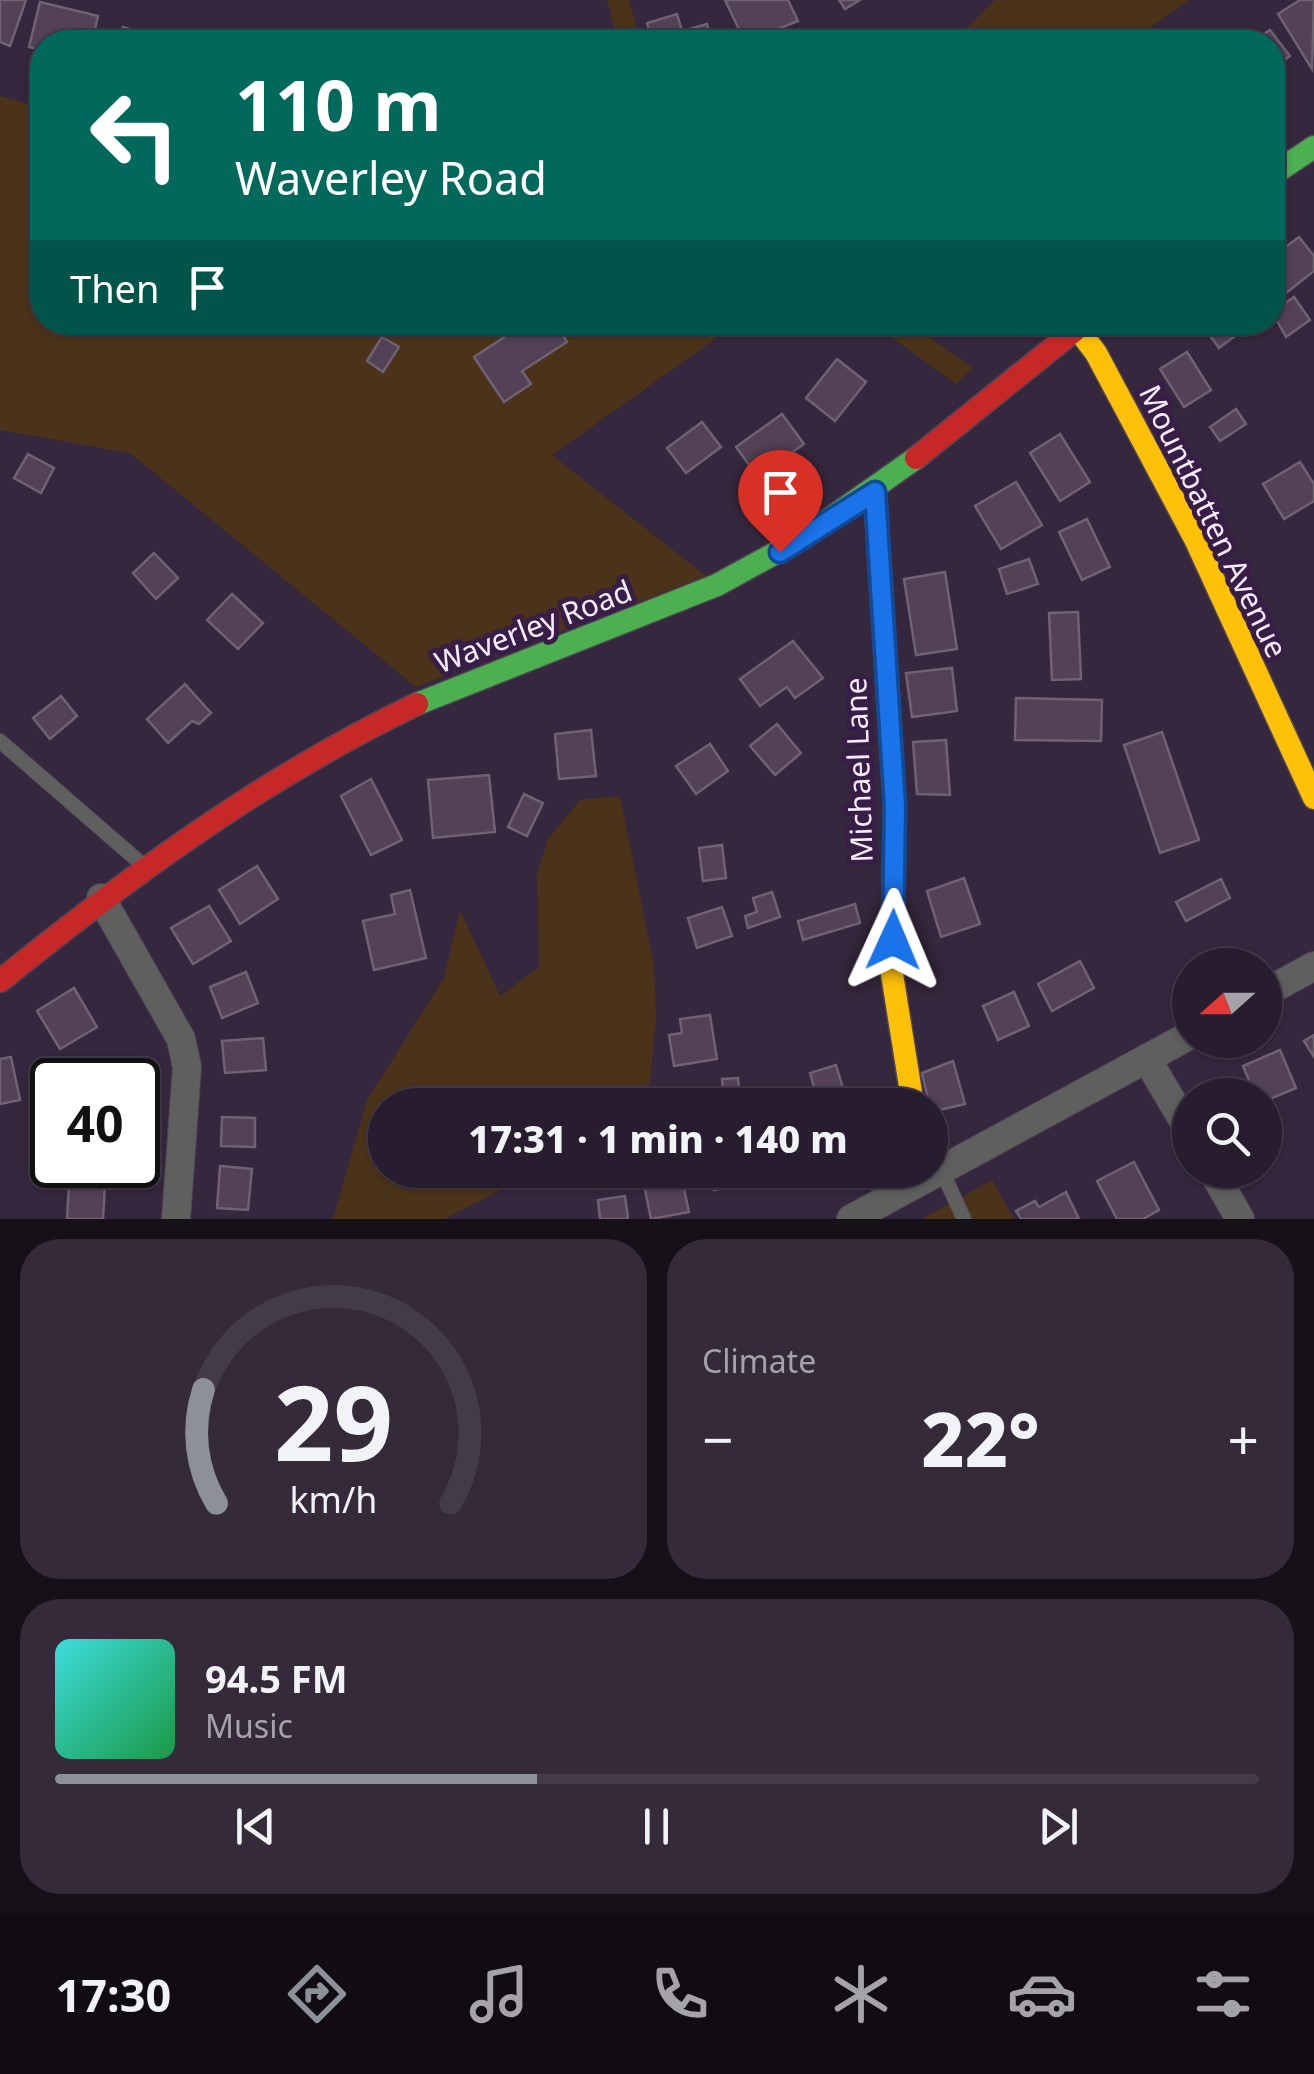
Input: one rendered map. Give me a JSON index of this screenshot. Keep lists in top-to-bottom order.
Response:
{
  "streets": {
    "main road": ["Mountbatten Avenue", "Waverley Road", "Michael Lane"]
  },
  "crossings": [
    ["Waverley Road", "Michael Lane"]
  ],
  "north": "left",
  "page": {
    "turn": ["110 m", "Waverley Road"],
    "then": "Then",
    "limit": "40",
    "trip": "17:31 · 1 min · 140 m",
    "tile": "Climate",
    "heat": ["−", "22°", "+"],
    "song": ["94.5 FM", "Music"],
    "tabs": "17:30",
    "gauge": ["29", "km/h"]
  }
}
